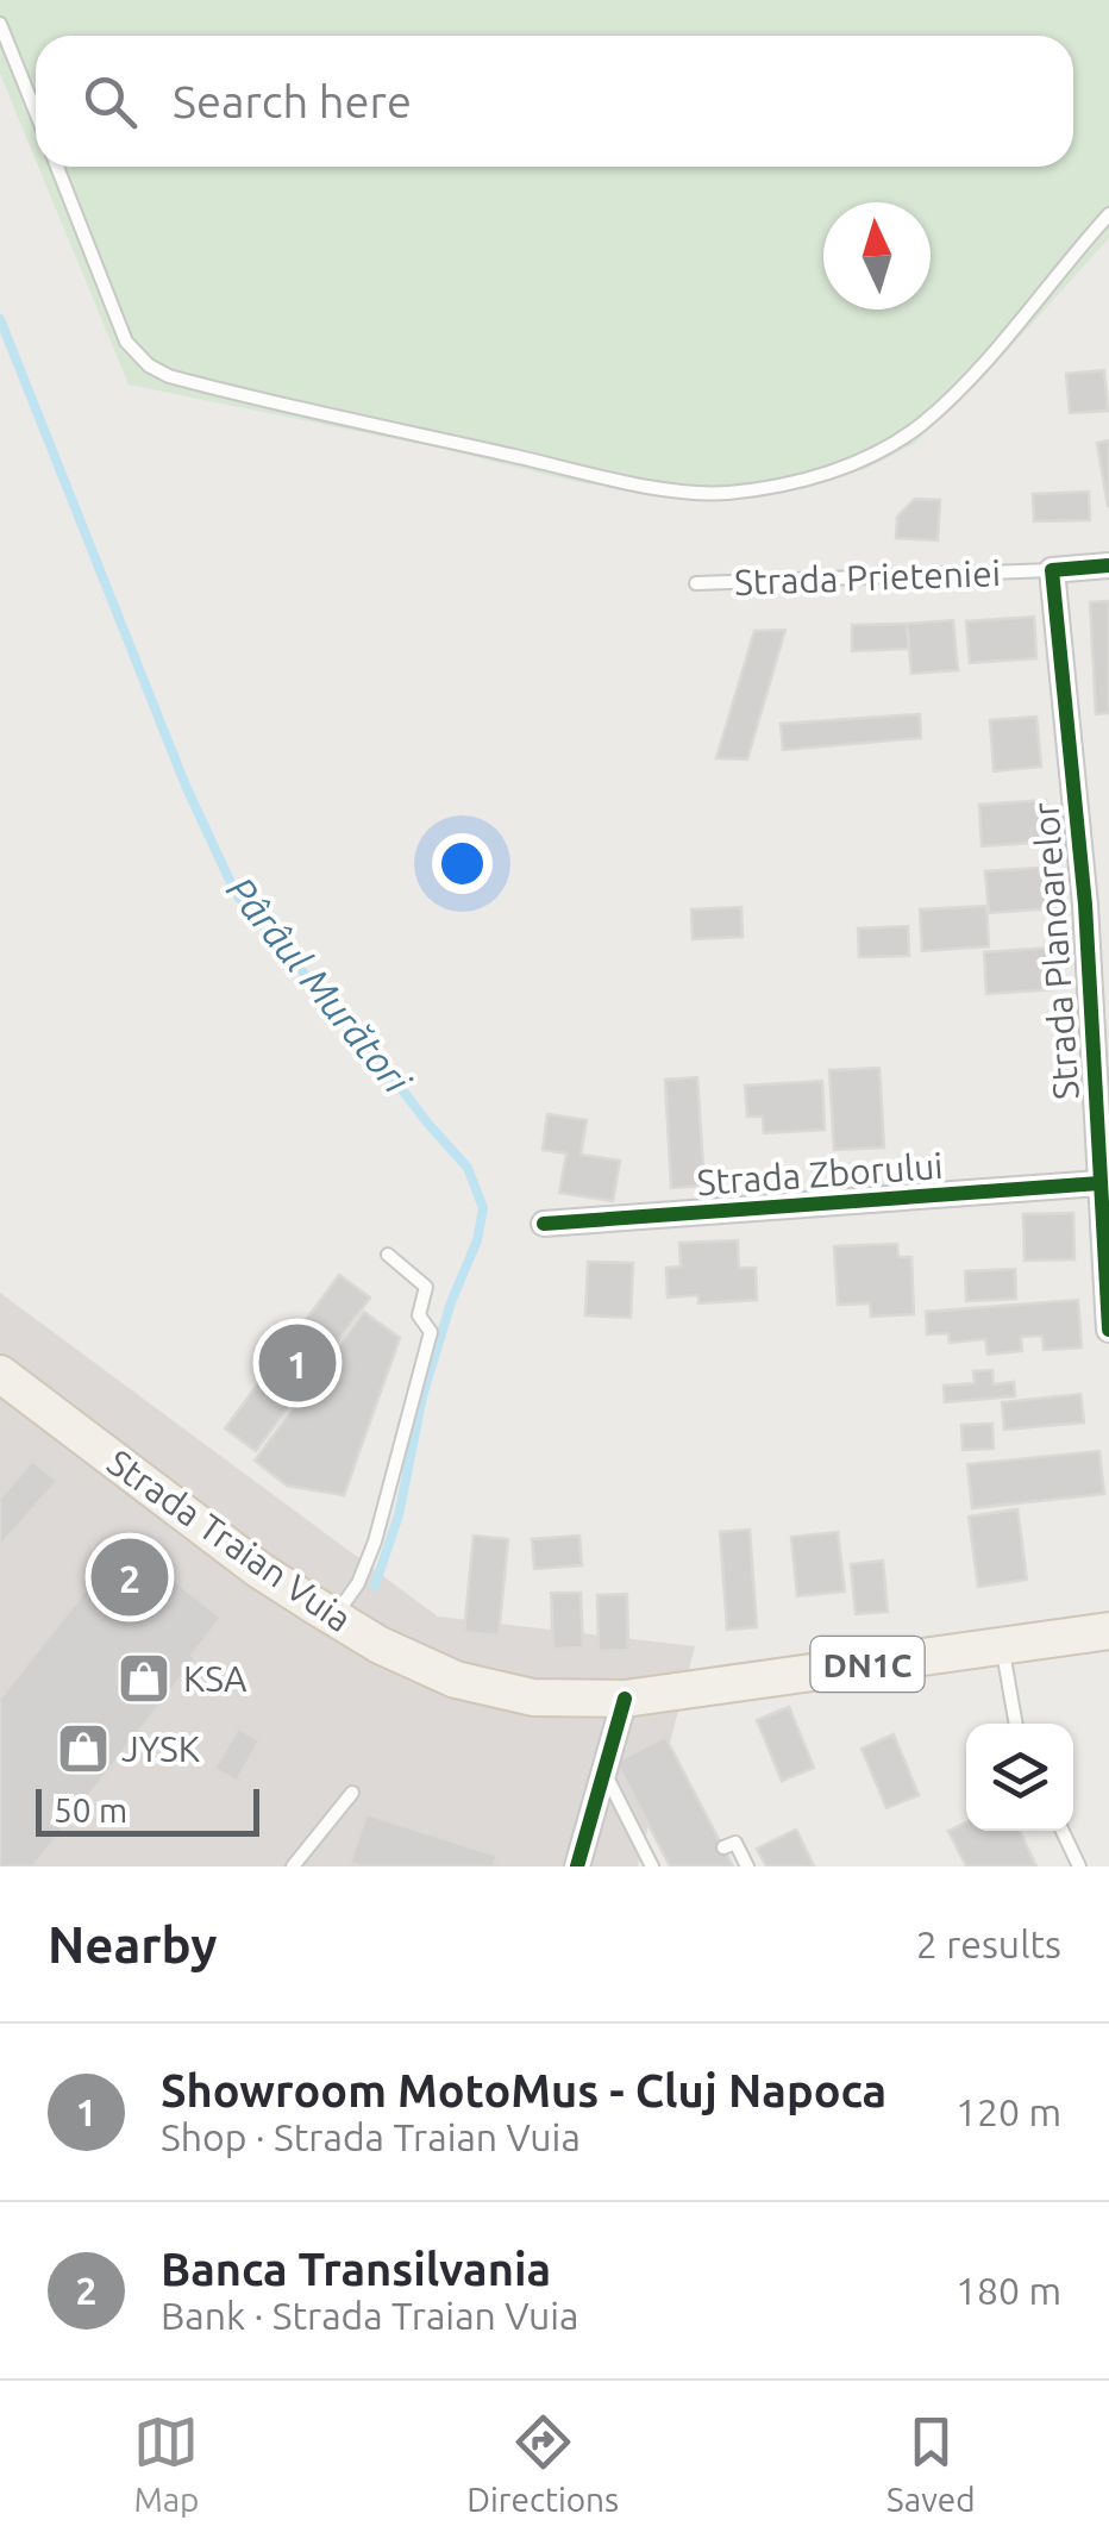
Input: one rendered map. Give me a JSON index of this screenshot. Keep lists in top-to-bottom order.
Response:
{
  "streets": {
    "main road": ["Strada Traian Vuia", "DN1C"],
    "street": ["Strada Prieteniei", "Strada Planoarelor", "Strada Zborului"]
  },
  "crossings": [
    ["Strada Prieteniei", "Strada Planoarelor"],
    ["Strada Planoarelor", "Strada Zborului"]
  ],
  "water": ["Pârâul Murători"],
  "places": {
    "shop": ["KSA", "JYSK"]
  },
  "scale_bar": "50 m",
  "north": "top",
  "page": {
    "search": "Search here",
    "pins": ["1", "2"],
    "scale": "50 m",
    "heading": ["Nearby", "2 results"],
    "list": [
      {
        "mark": "1",
        "name": "Showroom MotoMus - Cluj Napoca",
        "note": "Shop · Strada Traian Vuia",
        "value": "120 m"
      },
      {
        "mark": "2",
        "name": "Banca Transilvania",
        "note": "Bank · Strada Traian Vuia",
        "value": "180 m"
      }
    ],
    "nav": ["Map", "Directions", "Saved"]
  }
}
